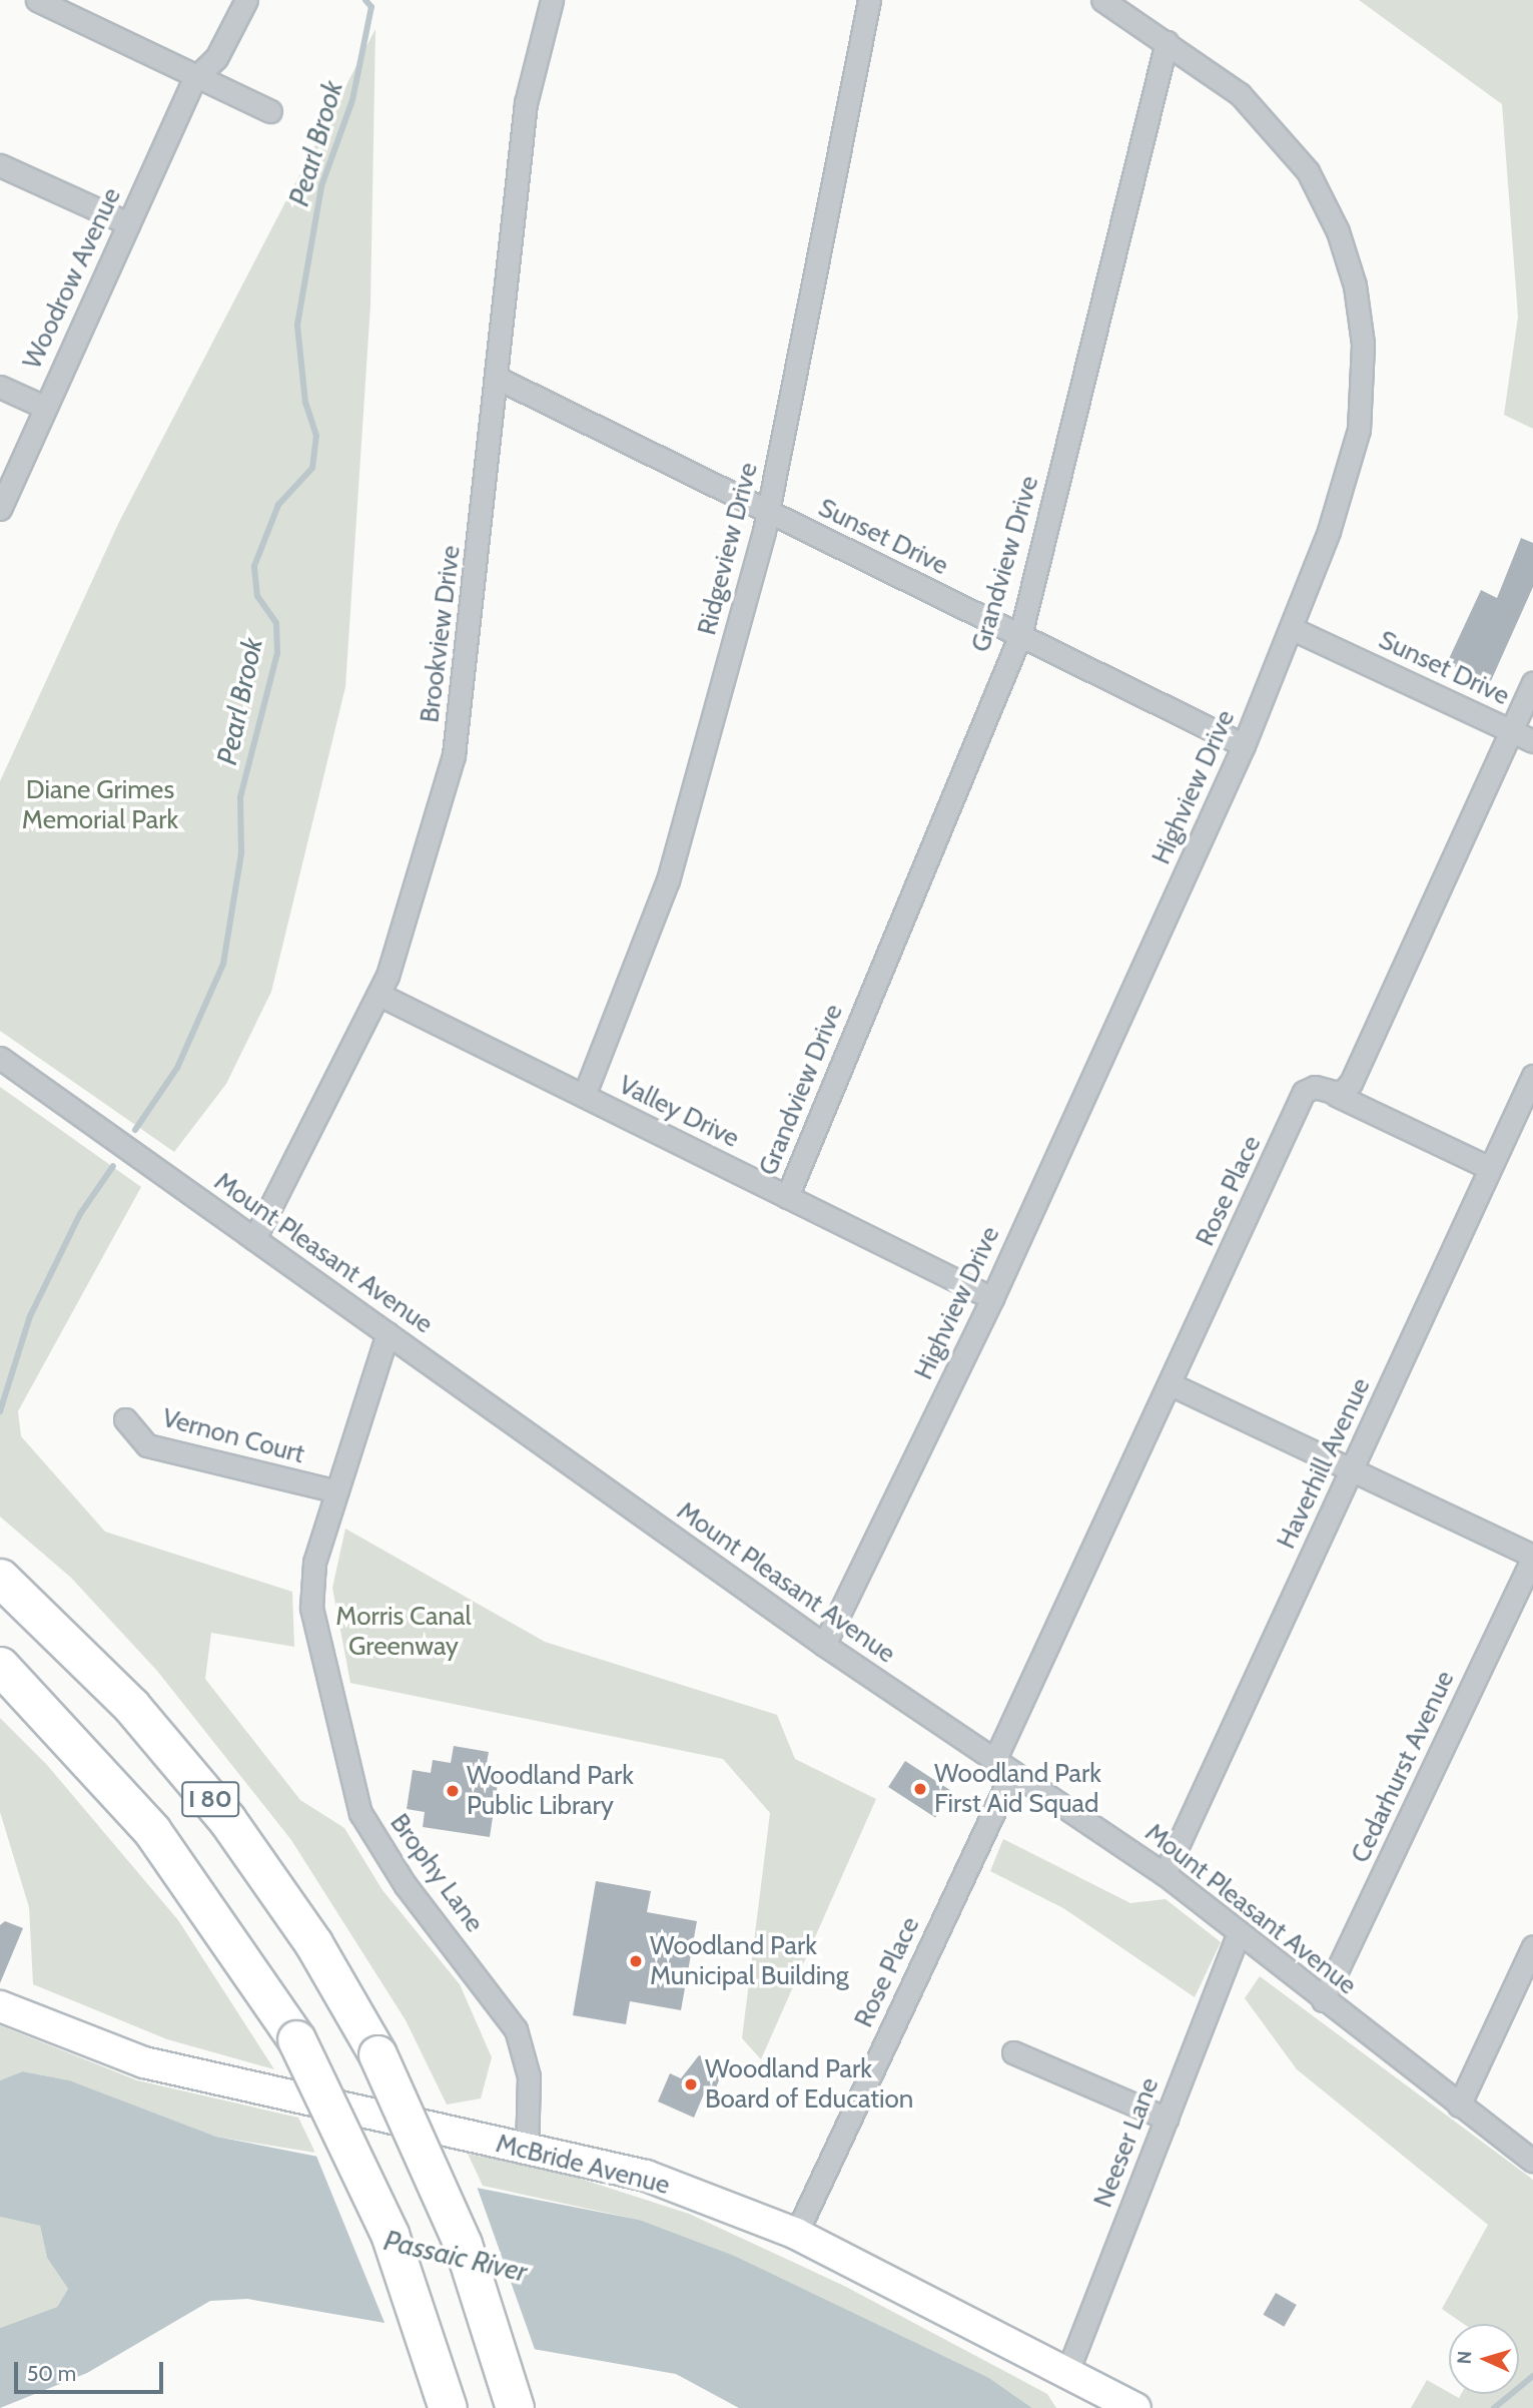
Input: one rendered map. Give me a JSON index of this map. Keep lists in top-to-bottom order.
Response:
{
  "streets": {
    "highway": ["I 80"],
    "main road": ["McBride Avenue"],
    "street": [
      "Woodrow Avenue",
      "Sunset Drive",
      "Ridgeview Drive",
      "Grandview Drive",
      "Brookview Drive",
      "Highview Drive",
      "Valley Drive",
      "Rose Place",
      "Mount Pleasant Avenue",
      "Vernon Court",
      "Haverhill Avenue",
      "Cedarhurst Avenue",
      "Brophy Lane",
      "Neeser Lane"
    ]
  },
  "crossings": [
    ["Sunset Drive", "Ridgeview Drive"],
    ["Sunset Drive", "Grandview Drive"],
    ["Sunset Drive", "Brookview Drive"],
    ["Sunset Drive", "Highview Drive"],
    ["Ridgeview Drive", "Valley Drive"],
    ["Grandview Drive", "Highview Drive"],
    ["Grandview Drive", "Valley Drive"],
    ["Brookview Drive", "Valley Drive"],
    ["Brookview Drive", "Mount Pleasant Avenue"],
    ["Highview Drive", "Valley Drive"],
    ["Highview Drive", "Mount Pleasant Avenue"],
    ["Rose Place", "Mount Pleasant Avenue"],
    ["Rose Place", "McBride Avenue"],
    ["Mount Pleasant Avenue", "Haverhill Avenue"],
    ["Mount Pleasant Avenue", "Cedarhurst Avenue"],
    ["Mount Pleasant Avenue", "Brophy Lane"],
    ["Mount Pleasant Avenue", "Neeser Lane"],
    ["Vernon Court", "Brophy Lane"],
    ["Brophy Lane", "McBride Avenue"],
    ["Neeser Lane", "McBride Avenue"]
  ],
  "water": ["Pearl Brook", "Passaic River"],
  "parks": ["Diane Grimes Memorial Park", "Morris Canal Greenway"],
  "places": [
    "Woodland Park First Aid Squad",
    "Woodland Park Public Library",
    "Woodland Park Municipal Building",
    "Woodland Park Board of Education"
  ],
  "scale_bar": "50 m",
  "north": "left"
}
